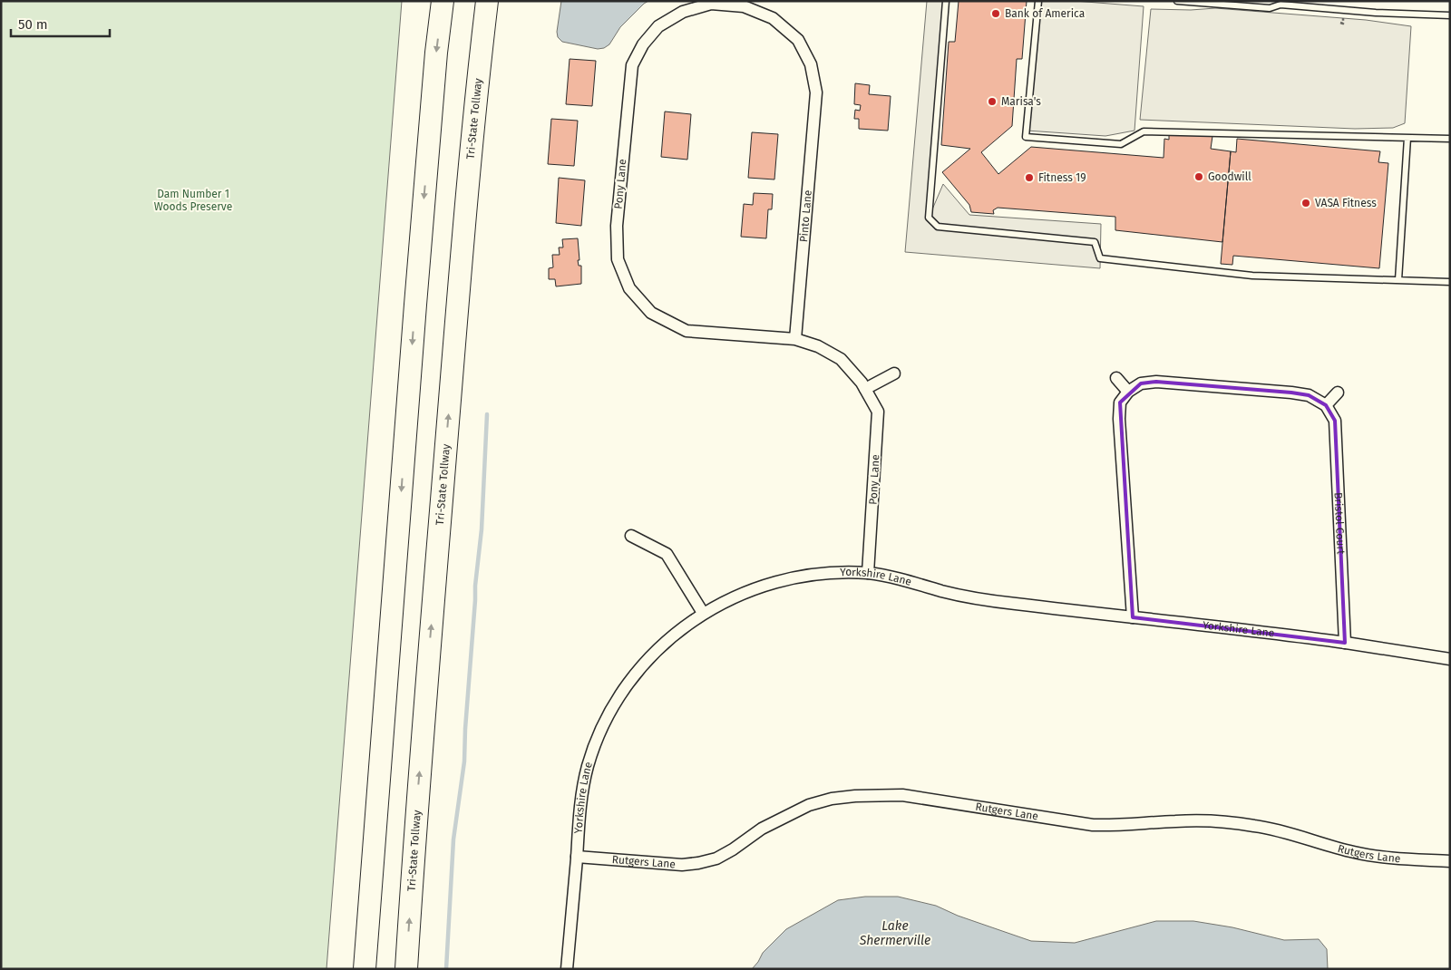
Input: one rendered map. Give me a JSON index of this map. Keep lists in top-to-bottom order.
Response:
{
  "streets": {
    "highway": ["Tri-State Tollway"],
    "street": [
      "Pony Lane",
      "Pinto Lane",
      "Bristol Court",
      "Yorkshire Lane",
      "Rutgers Lane"
    ]
  },
  "crossings": [
    ["Pony Lane", "Pinto Lane"],
    ["Pony Lane", "Yorkshire Lane"],
    ["Bristol Court", "Yorkshire Lane"],
    ["Yorkshire Lane", "Rutgers Lane"]
  ],
  "water": ["Lake Shermerville"],
  "parks": ["Dam Number 1 Woods Preserve"],
  "places": [
    "Bank of America",
    "Marisa's",
    "Goodwill",
    "Fitness 19",
    "VASA Fitness"
  ],
  "scale_bar": "50 m"
}
